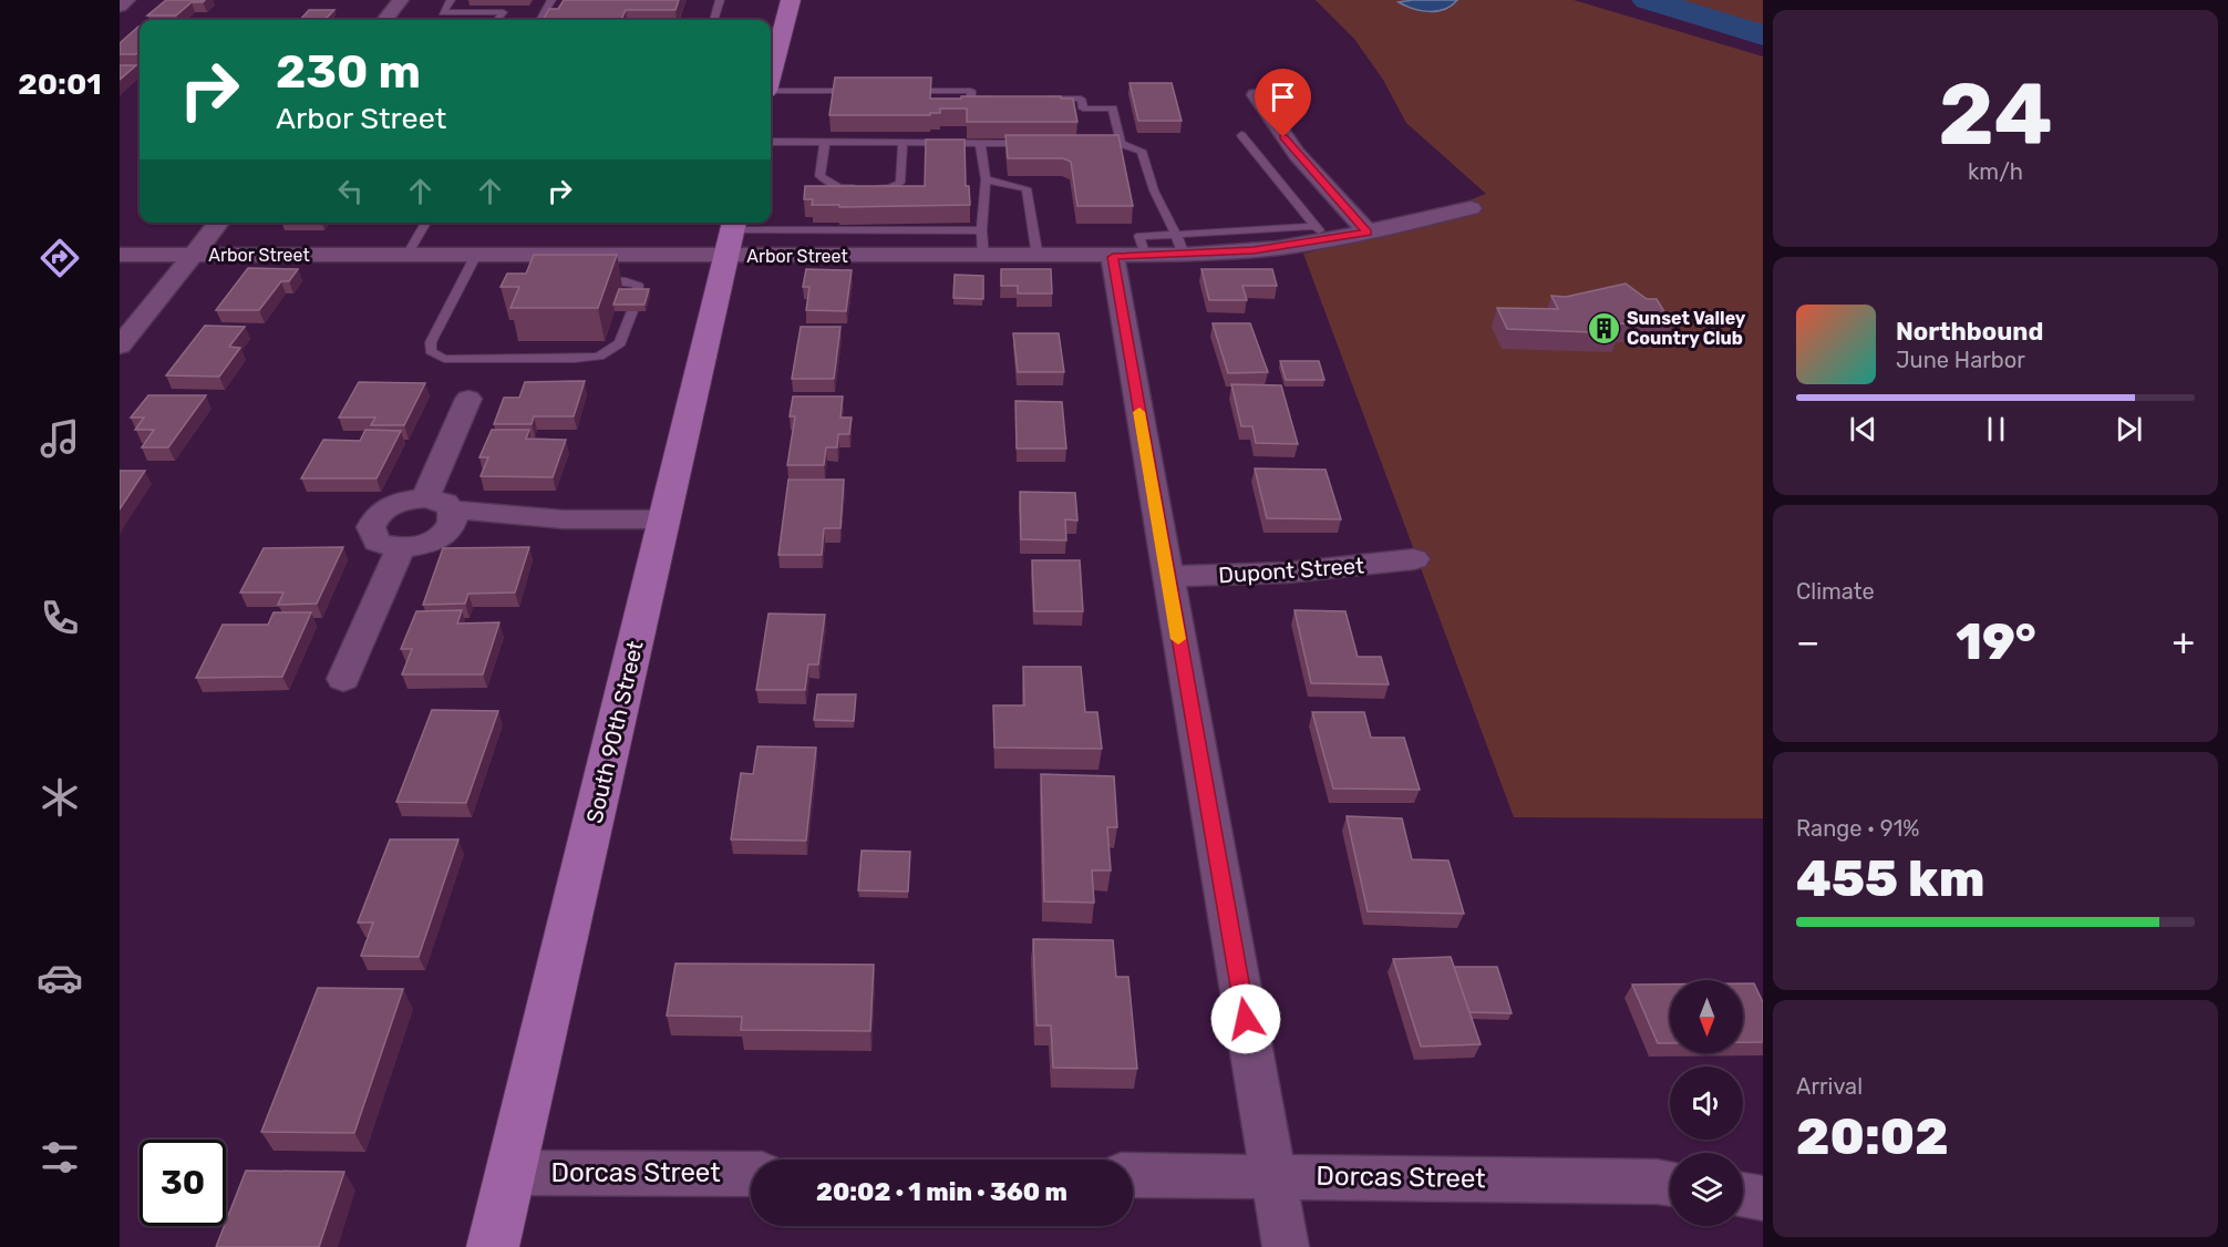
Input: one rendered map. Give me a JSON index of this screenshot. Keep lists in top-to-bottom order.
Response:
{
  "streets": {
    "main road": ["South 90th Street"],
    "street": ["Arbor Street", "Dupont Street", "Dorcas Street"]
  },
  "crossings": [
    ["Arbor Street", "South 90th Street"],
    ["South 90th Street", "Dorcas Street"]
  ],
  "places": {
    "building": ["Sunset Valley Country Club"]
  },
  "north": "bottom",
  "page": {
    "tabs": "20:01",
    "tile": [
      ["24", "km/h"],
      "Climate",
      ["Range · 91%", "455 km"],
      ["Arrival", "20:02"]
    ],
    "turn": ["230 m", "Arbor Street"],
    "song": ["Northbound", "June Harbor"],
    "heat": ["−", "19°", "+"],
    "limit": "30",
    "trip": "20:02 · 1 min · 360 m"
  }
}
